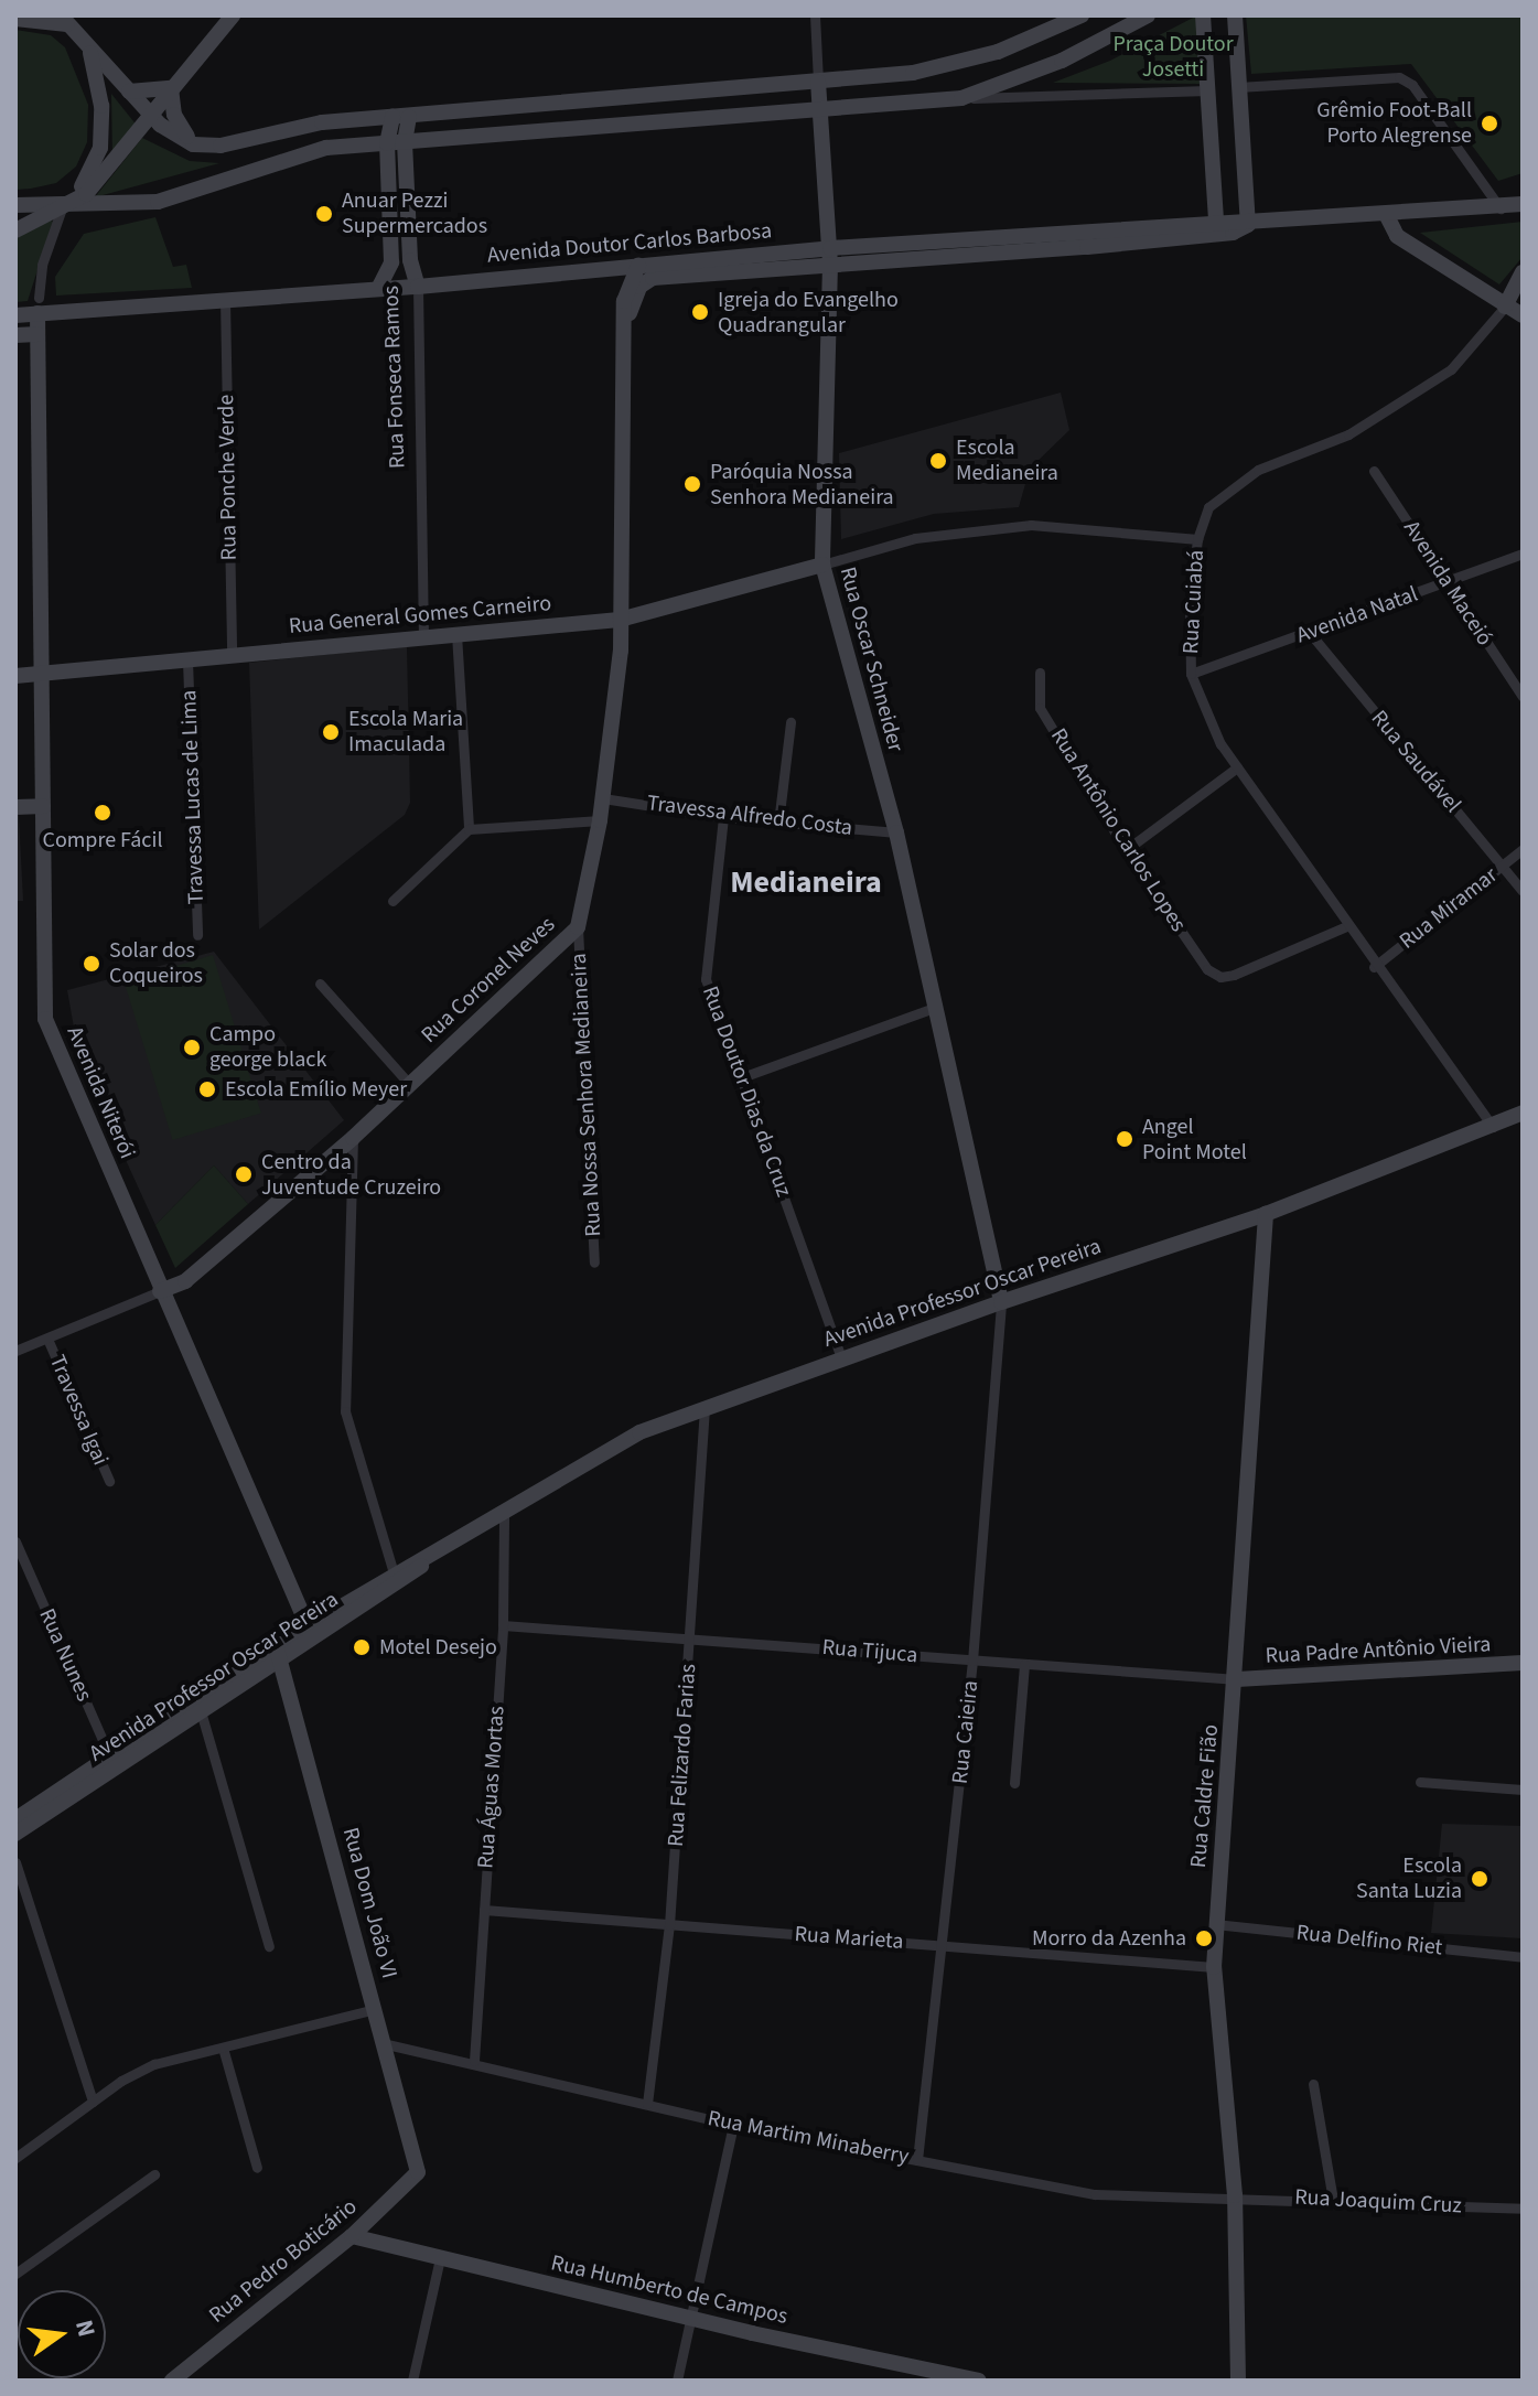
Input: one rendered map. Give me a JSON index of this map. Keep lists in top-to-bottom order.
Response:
{
  "streets": {
    "street": [
      "Avenida Doutor Carlos Barbosa",
      "Rua Fonseca Ramos",
      "Rua Ponche Verde",
      "Avenida Maceió",
      "Rua Cuiabá",
      "Rua General Gomes Carneiro",
      "Avenida Natal",
      "Rua Oscar Schneider",
      "Rua Saudável",
      "Travessa Lucas de Lima",
      "Travessa Alfredo Costa",
      "Rua Antônio Carlos Lopes",
      "Rua Miramar",
      "Rua Coronel Neves",
      "Rua Doutor Dias da Cruz",
      "Avenida Niterói",
      "Rua Nossa Senhora Medianeira",
      "Avenida Professor Oscar Pereira",
      "Travessa Igai",
      "Rua Padre Antônio Vieira",
      "Rua Tijuca",
      "Rua Nunes",
      "Rua Caieira",
      "Rua Felizardo Farias",
      "Rua Águas Mortas",
      "Rua Caldre Fião",
      "Rua Dom João VI",
      "Rua Marieta",
      "Rua Delfino Riet",
      "Rua Martim Minaberry",
      "Rua Joaquim Cruz",
      "Rua Pedro Boticário",
      "Rua Humberto de Campos"
    ]
  },
  "crossings": [
    ["Avenida Doutor Carlos Barbosa", "Rua Fonseca Ramos"],
    ["Avenida Doutor Carlos Barbosa", "Rua Ponche Verde"],
    ["Avenida Doutor Carlos Barbosa", "Rua Oscar Schneider"],
    ["Avenida Doutor Carlos Barbosa", "Rua Coronel Neves"],
    ["Avenida Doutor Carlos Barbosa", "Avenida Niterói"],
    ["Rua Fonseca Ramos", "Rua General Gomes Carneiro"],
    ["Rua Ponche Verde", "Rua General Gomes Carneiro"],
    ["Avenida Maceió", "Avenida Natal"],
    ["Rua Cuiabá", "Avenida Natal"],
    ["Rua Cuiabá", "Rua Antônio Carlos Lopes"],
    ["Rua Cuiabá", "Rua Miramar"],
    ["Rua Cuiabá", "Avenida Professor Oscar Pereira"],
    ["Rua General Gomes Carneiro", "Rua Oscar Schneider"],
    ["Rua General Gomes Carneiro", "Travessa Lucas de Lima"],
    ["Rua General Gomes Carneiro", "Rua Coronel Neves"],
    ["Rua General Gomes Carneiro", "Avenida Niterói"],
    ["Avenida Natal", "Rua Saudável"],
    ["Rua Oscar Schneider", "Travessa Alfredo Costa"],
    ["Rua Oscar Schneider", "Avenida Professor Oscar Pereira"],
    ["Rua Oscar Schneider", "Rua Caieira"],
    ["Rua Saudável", "Rua Miramar"],
    ["Travessa Alfredo Costa", "Rua Coronel Neves"],
    ["Travessa Alfredo Costa", "Rua Doutor Dias da Cruz"],
    ["Rua Coronel Neves", "Avenida Niterói"],
    ["Rua Coronel Neves", "Rua Nossa Senhora Medianeira"],
    ["Rua Coronel Neves", "Travessa Igai"],
    ["Rua Doutor Dias da Cruz", "Avenida Professor Oscar Pereira"],
    ["Avenida Niterói", "Avenida Professor Oscar Pereira"],
    ["Avenida Professor Oscar Pereira", "Rua Nunes"],
    ["Avenida Professor Oscar Pereira", "Rua Caieira"],
    ["Avenida Professor Oscar Pereira", "Rua Felizardo Farias"],
    ["Avenida Professor Oscar Pereira", "Rua Águas Mortas"],
    ["Avenida Professor Oscar Pereira", "Rua Caldre Fião"],
    ["Avenida Professor Oscar Pereira", "Rua Dom João VI"],
    ["Rua Padre Antônio Vieira", "Rua Tijuca"],
    ["Rua Padre Antônio Vieira", "Rua Caldre Fião"],
    ["Rua Tijuca", "Rua Caieira"],
    ["Rua Tijuca", "Rua Felizardo Farias"],
    ["Rua Tijuca", "Rua Águas Mortas"],
    ["Rua Tijuca", "Rua Caldre Fião"],
    ["Rua Caieira", "Rua Marieta"],
    ["Rua Caieira", "Rua Martim Minaberry"],
    ["Rua Felizardo Farias", "Rua Marieta"],
    ["Rua Felizardo Farias", "Rua Martim Minaberry"],
    ["Rua Águas Mortas", "Rua Marieta"],
    ["Rua Águas Mortas", "Rua Martim Minaberry"],
    ["Rua Caldre Fião", "Rua Marieta"],
    ["Rua Caldre Fião", "Rua Delfino Riet"],
    ["Rua Caldre Fião", "Rua Martim Minaberry"],
    ["Rua Caldre Fião", "Rua Joaquim Cruz"],
    ["Rua Dom João VI", "Rua Martim Minaberry"],
    ["Rua Dom João VI", "Rua Pedro Boticário"],
    ["Rua Martim Minaberry", "Rua Joaquim Cruz"],
    ["Rua Pedro Boticário", "Rua Humberto de Campos"]
  ],
  "districts": ["Medianeira"],
  "parks": ["Praça Doutor Josetti"],
  "places": [
    "Grêmio Foot-Ball Porto Alegrense",
    "Anuar Pezzi Supermercados",
    "Igreja do Evangelho Quadrangular",
    "Escola Medianeira",
    "Paróquia Nossa Senhora Medianeira",
    "Escola Maria Imaculada",
    "Compre Fácil",
    "Solar dos Coqueiros",
    "Campo george black",
    "Escola Emílio Meyer",
    "Angel Point Motel",
    "Centro da Juventude Cruzeiro",
    "Motel Desejo",
    "Escola Santa Luzia",
    "Morro da Azenha"
  ],
  "north": "right"
}
